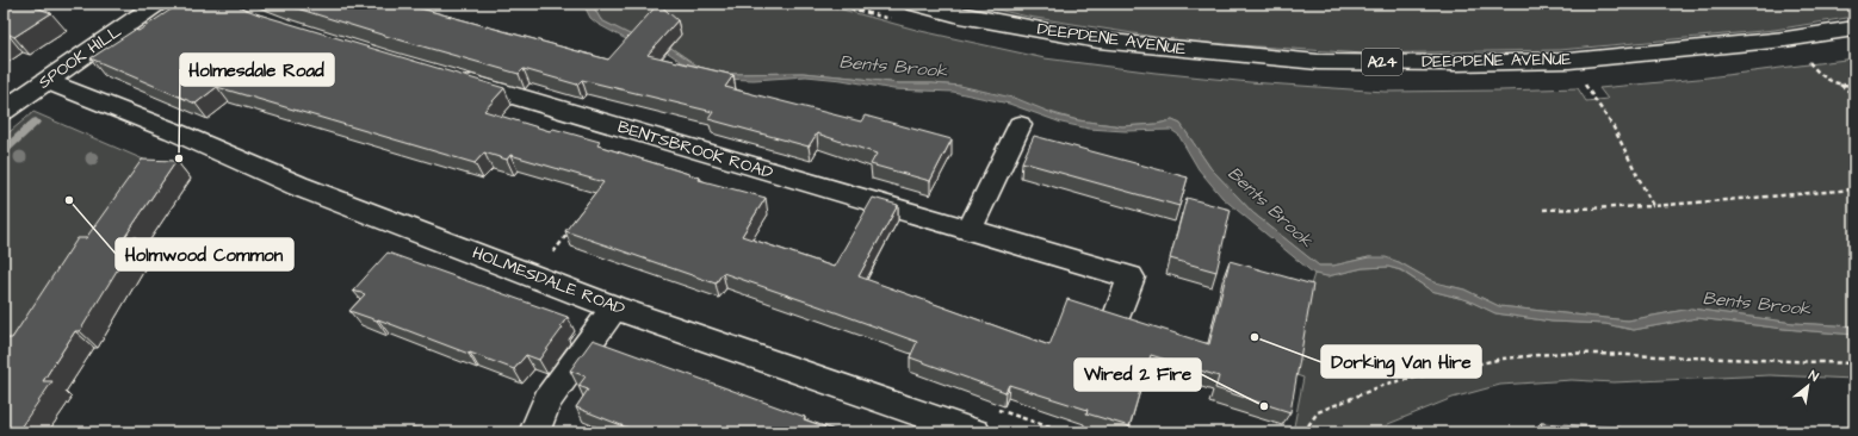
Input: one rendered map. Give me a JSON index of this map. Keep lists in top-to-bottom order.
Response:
{
  "streets": {
    "main road": [
      "DEEPDENE AVENUE",
      "SPOOK HILL",
      "A24",
      "BENTSBROOK ROAD",
      "HOLMESDALE ROAD"
    ]
  },
  "crossings": [
    ["SPOOK HILL", "HOLMESDALE ROAD"]
  ],
  "water": ["Bents Brook"],
  "places": [
    "Holmesdale Road",
    "Holmwood Common",
    "Dorking Van Hire",
    "Wired 2 Fire"
  ],
  "north": "top right"
}
